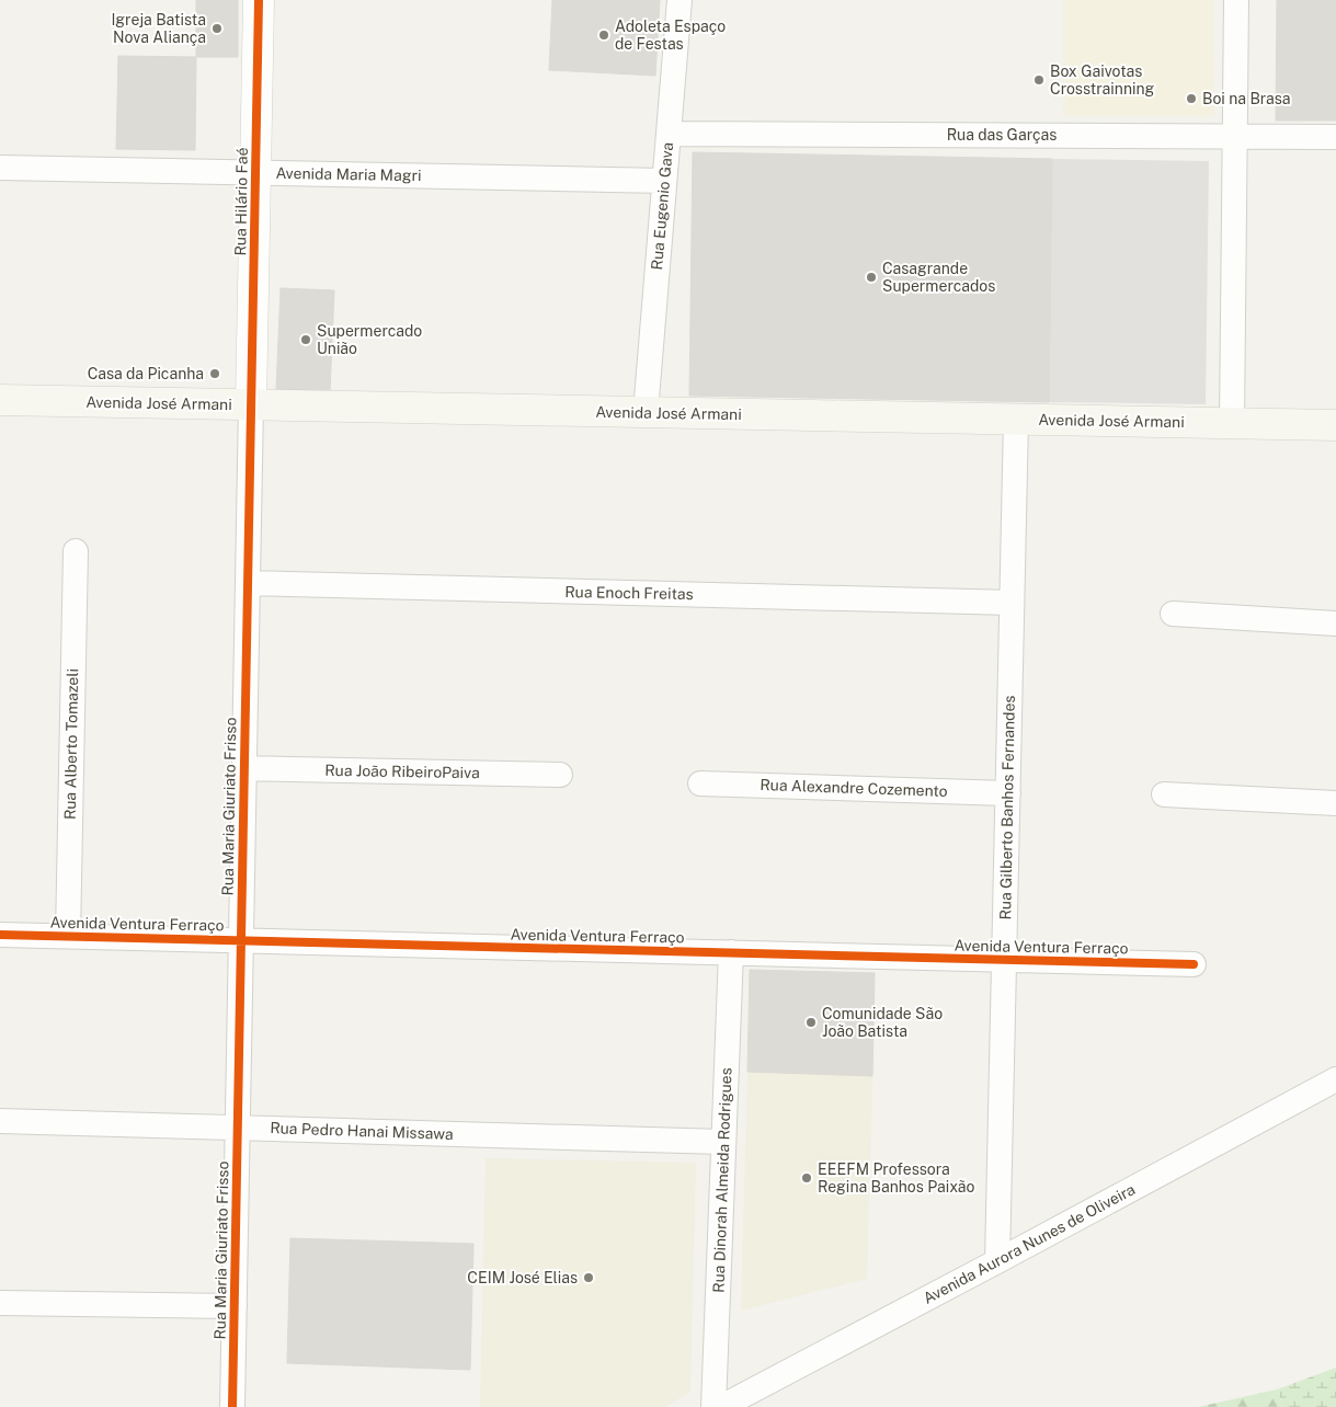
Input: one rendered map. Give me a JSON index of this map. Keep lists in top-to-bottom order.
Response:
{
  "streets": {
    "main road": ["Avenida José Armani"],
    "street": [
      "Rua das Garças",
      "Avenida Maria Magri",
      "Rua Hilário Faé",
      "Rua Eugenio Gava",
      "Rua Enoch Freitas",
      "Rua Alberto Tomazeli",
      "Rua João RibeiroPaiva",
      "Rua Alexandre Cozemento",
      "Rua Maria Giuriato Frisso",
      "Rua Gilberto Banhos Fernandes",
      "Avenida Ventura Ferraço",
      "Rua Pedro Hanai Missawa",
      "Rua Dinorah Almeida Rodrigues",
      "Avenida Aurora Nunes de Oliveira"
    ]
  },
  "crossings": [
    ["Rua das Garças", "Rua Eugenio Gava"],
    ["Avenida Maria Magri", "Rua Hilário Faé"],
    ["Avenida Maria Magri", "Rua Eugenio Gava"],
    ["Rua Hilário Faé", "Avenida José Armani"],
    ["Rua Hilário Faé", "Rua Maria Giuriato Frisso"],
    ["Rua Eugenio Gava", "Avenida José Armani"],
    ["Avenida José Armani", "Rua Maria Giuriato Frisso"],
    ["Avenida José Armani", "Rua Gilberto Banhos Fernandes"],
    ["Rua Enoch Freitas", "Rua Maria Giuriato Frisso"],
    ["Rua Enoch Freitas", "Rua Gilberto Banhos Fernandes"],
    ["Rua Alberto Tomazeli", "Avenida Ventura Ferraço"],
    ["Rua João RibeiroPaiva", "Rua Maria Giuriato Frisso"],
    ["Rua Alexandre Cozemento", "Rua Gilberto Banhos Fernandes"],
    ["Rua Maria Giuriato Frisso", "Avenida Ventura Ferraço"],
    ["Rua Maria Giuriato Frisso", "Rua Pedro Hanai Missawa"],
    ["Rua Gilberto Banhos Fernandes", "Avenida Ventura Ferraço"],
    ["Rua Gilberto Banhos Fernandes", "Avenida Aurora Nunes de Oliveira"],
    ["Avenida Ventura Ferraço", "Rua Dinorah Almeida Rodrigues"],
    ["Rua Pedro Hanai Missawa", "Rua Dinorah Almeida Rodrigues"]
  ],
  "places": [
    "Igreja Batista Nova Aliança",
    "Adoleta Espaço de Festas",
    "Box Gaivotas Crosstrainning",
    "Boi na Brasa",
    "Casagrande Supermercados",
    "Supermercado União",
    "Casa da Picanha",
    "Comunidade São João Batista",
    "EEEFM Professora Regina Banhos Paixão",
    "CEIM José Elias"
  ]
}
